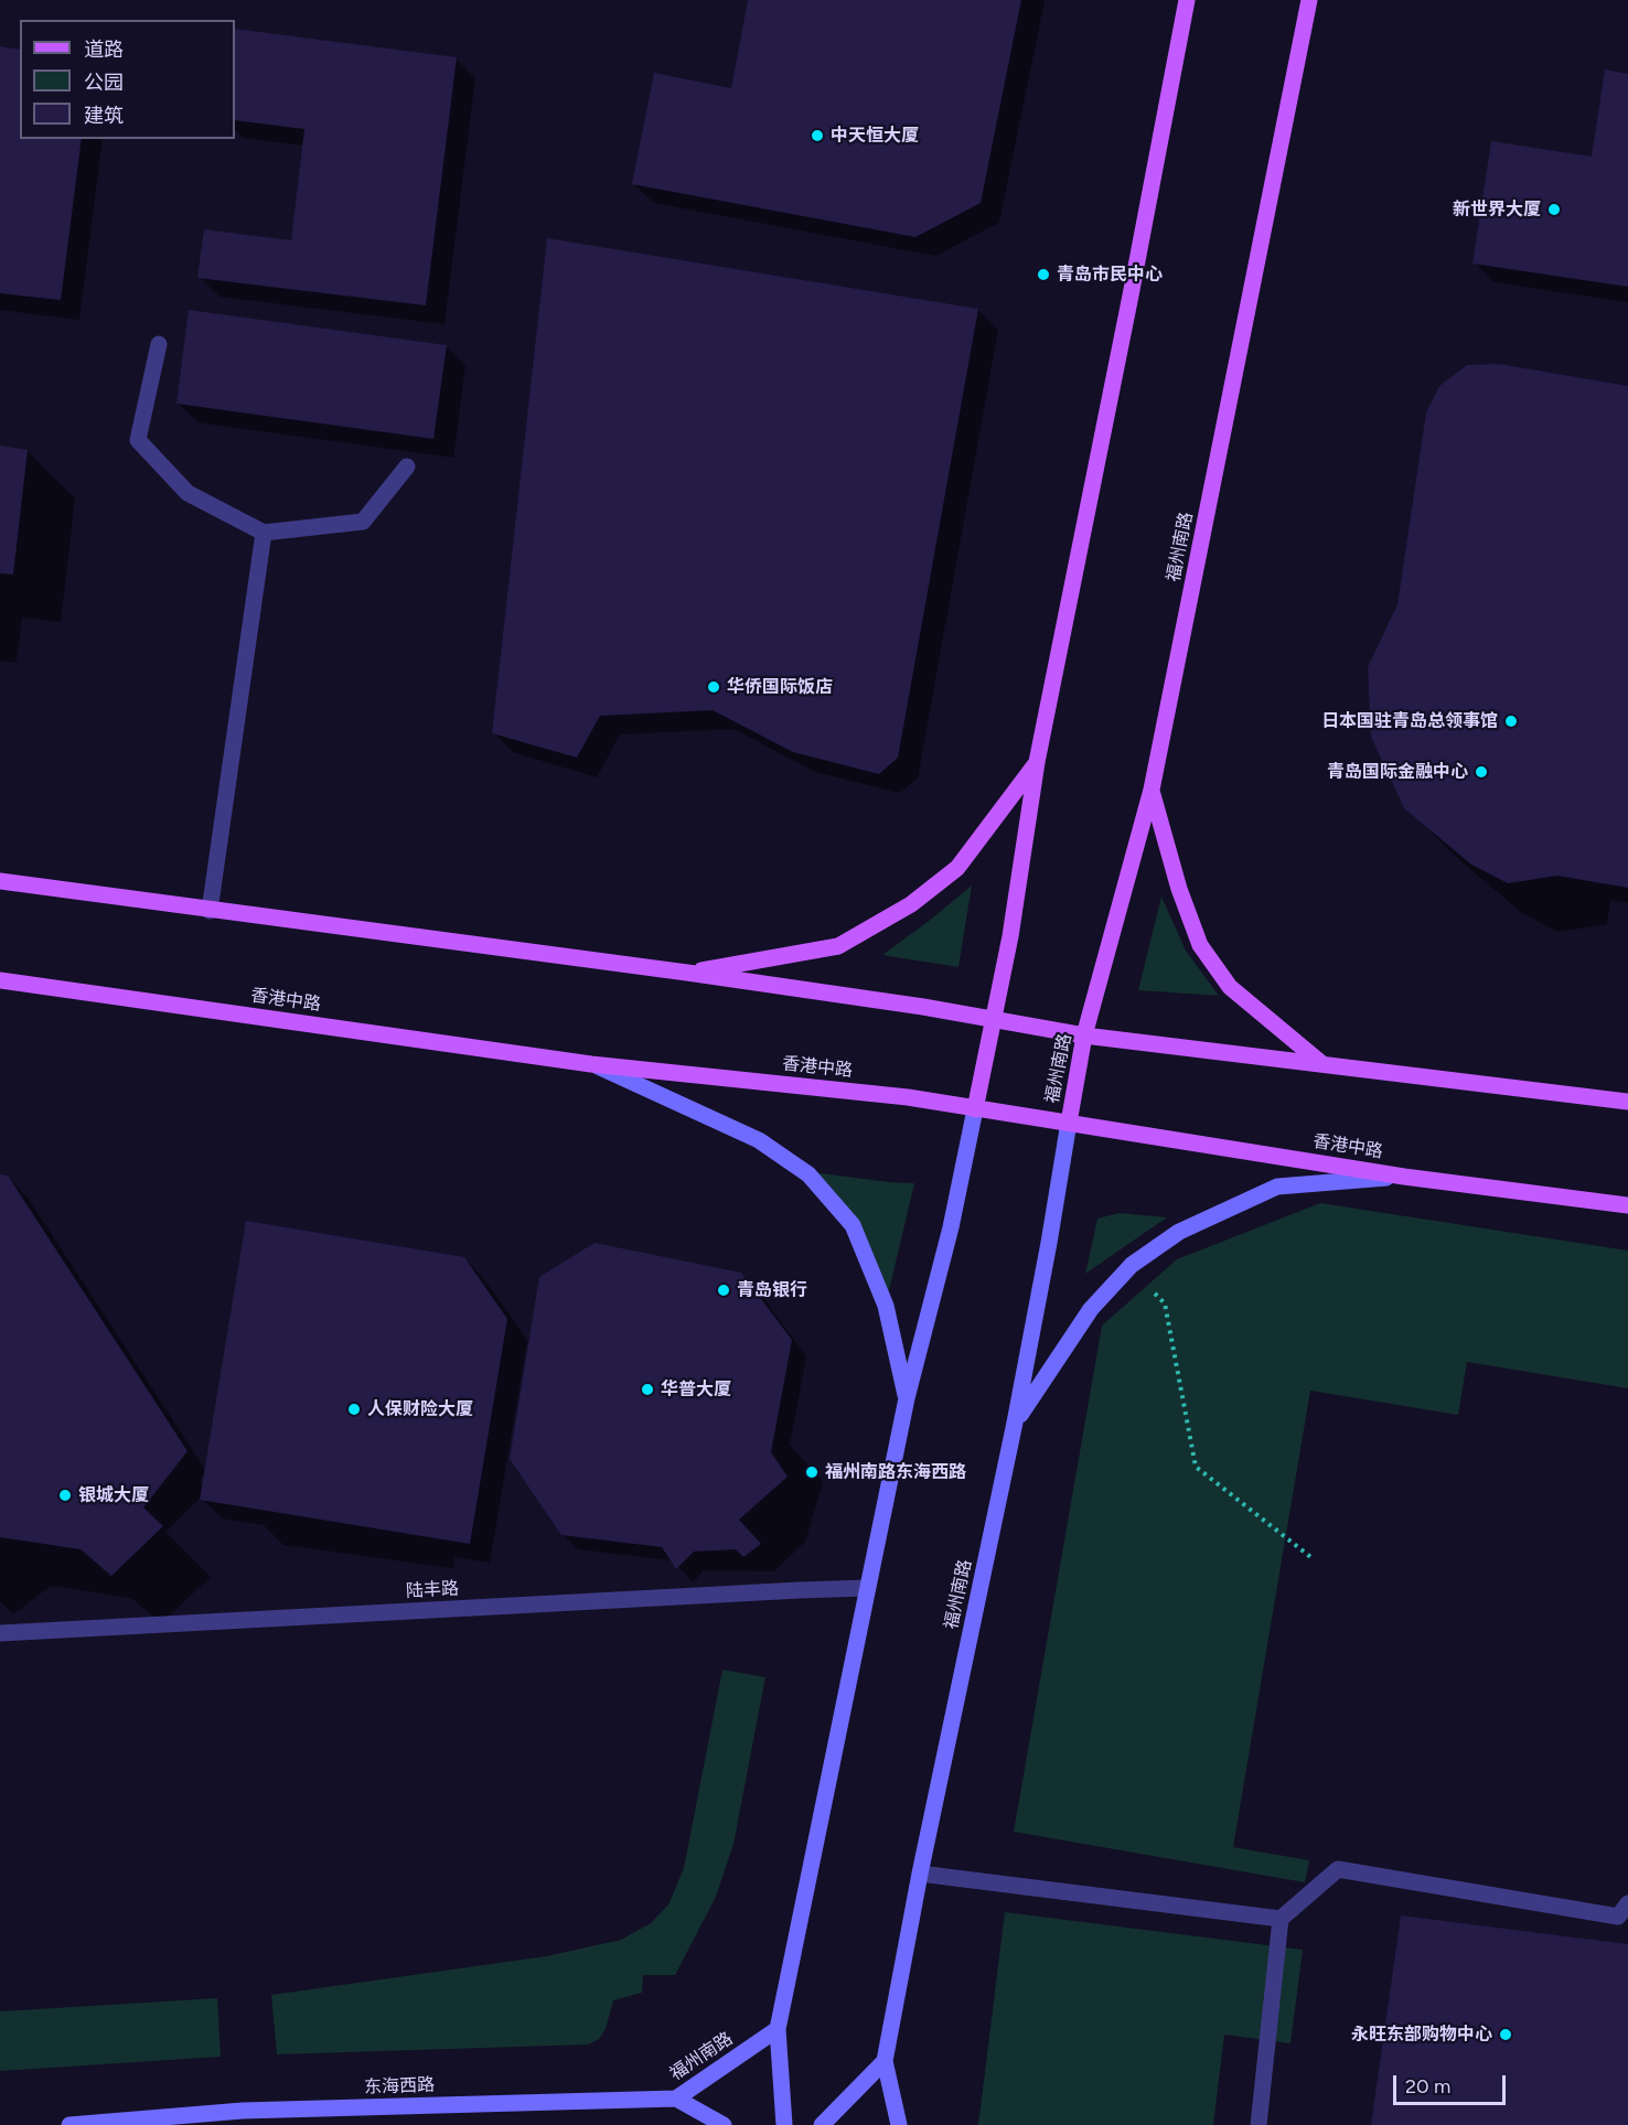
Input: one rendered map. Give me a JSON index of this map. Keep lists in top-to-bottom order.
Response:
{
  "streets": {
    "main road": ["福州南路", "香港中路", "东海西路"],
    "street": ["陆丰路"]
  },
  "crossings": [
    ["福州南路", "香港中路"],
    ["福州南路", "东海西路"]
  ],
  "places": [
    "中天恒大厦",
    "新世界大厦",
    "青岛市民中心",
    "华侨国际饭店",
    "日本国驻青岛总领事馆",
    "青岛国际金融中心",
    "青岛银行",
    "华普大厦",
    "人保财险大厦",
    "福州南路东海西路",
    "银城大厦",
    "永旺东部购物中心"
  ],
  "legend": ["道路", "公园", "建筑"],
  "scale_bar": "20 m"
}
